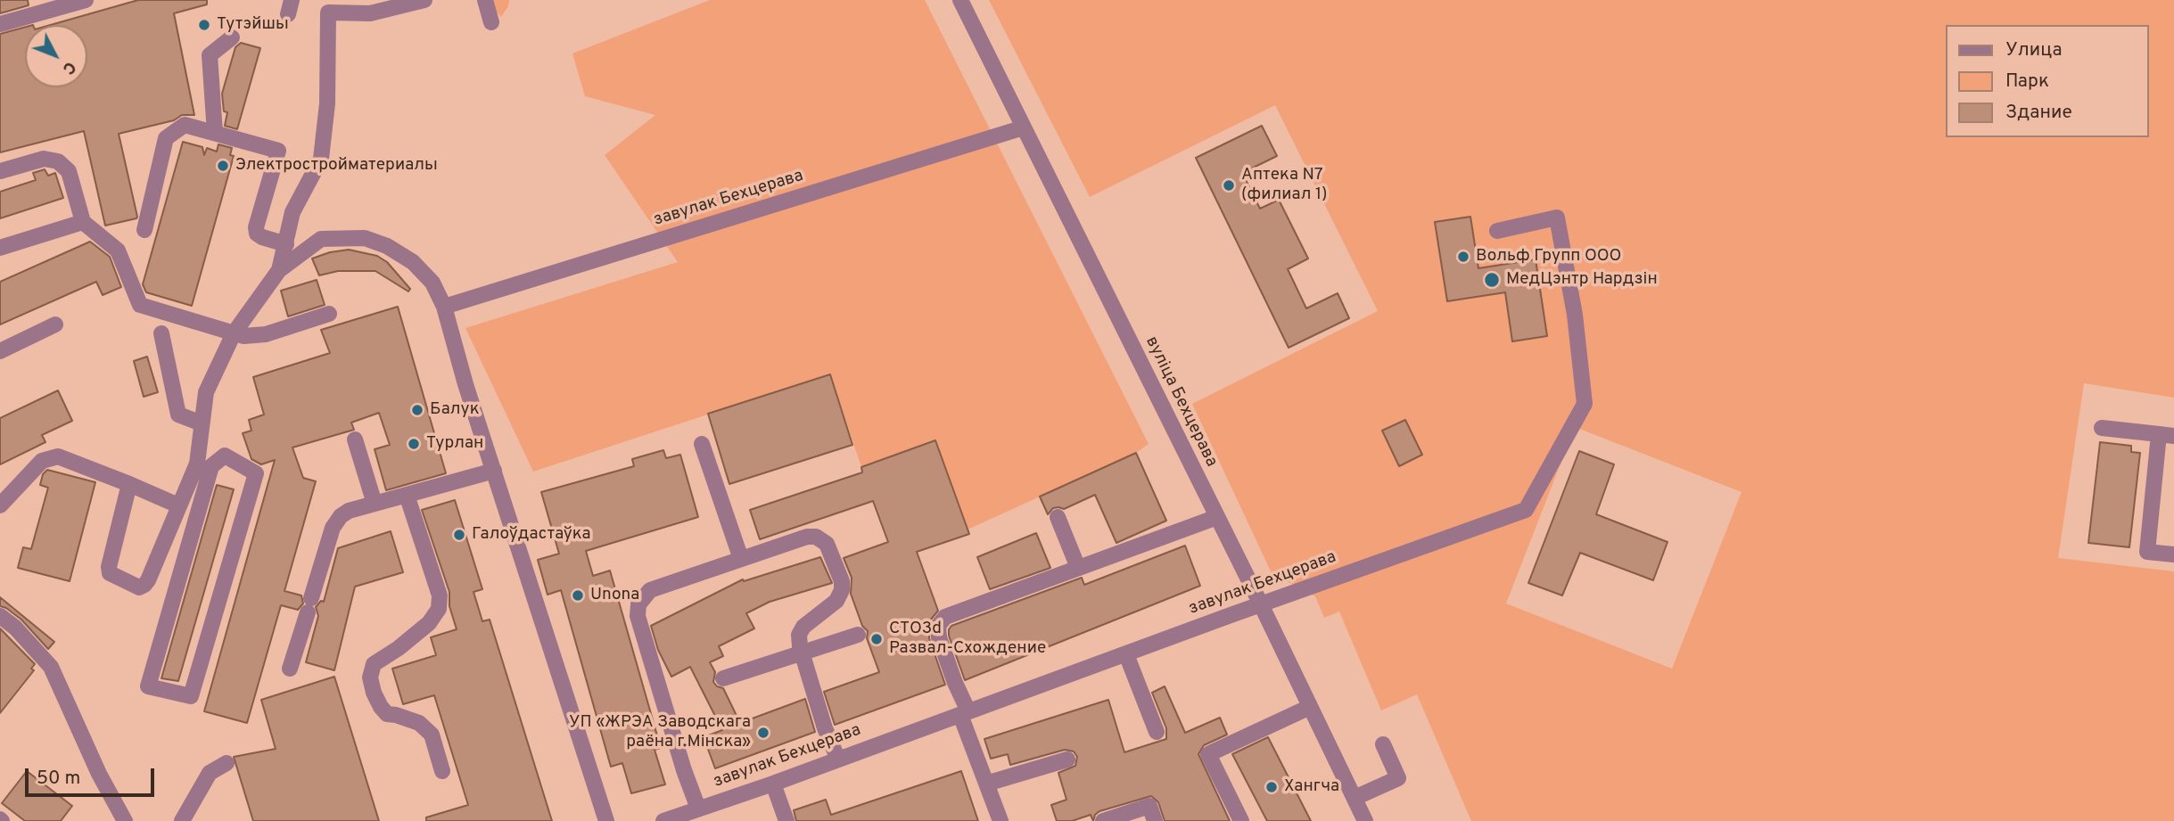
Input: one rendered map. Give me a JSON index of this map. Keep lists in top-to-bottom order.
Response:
{
  "streets": {
    "street": ["завулак Бехцерава", "вуліца Бехцерава"]
  },
  "crossings": [
    ["завулак Бехцерава", "вуліца Бехцерава"]
  ],
  "places": [
    "Тутэйшы",
    "Электростройматериалы",
    "Аптека N7 (филиал 1)",
    "Вольф Групп ООО",
    "МедЦэнтр Нардзін",
    "Балук",
    "Турлан",
    "Галоўдастаўка",
    "Unona",
    "СТО3d Развал-Схождение",
    "УП «ЖРЭА Заводскага раёна г.Мінска»",
    "Хангча"
  ],
  "legend": ["Улица", "Парк", "Здание"],
  "scale_bar": "50 m",
  "north": "bottom right"
}
